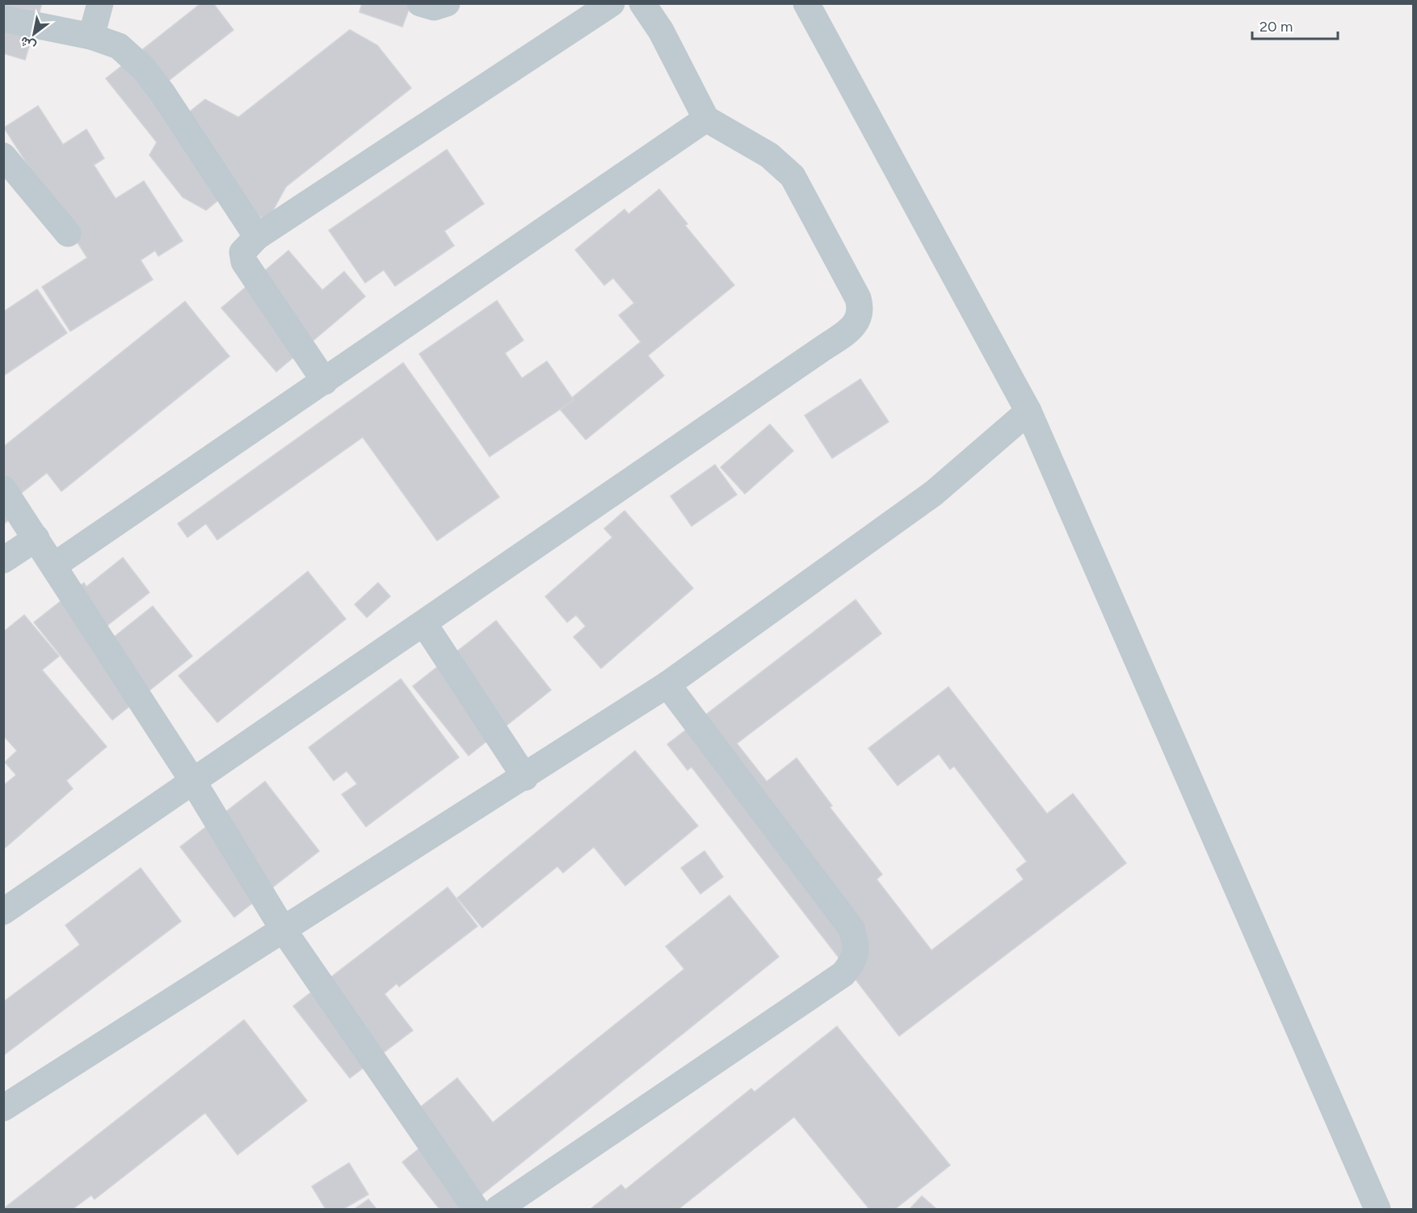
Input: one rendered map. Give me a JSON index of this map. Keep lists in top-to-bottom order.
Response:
{
  "scale_bar": "20 m",
  "north": "bottom left"
}
